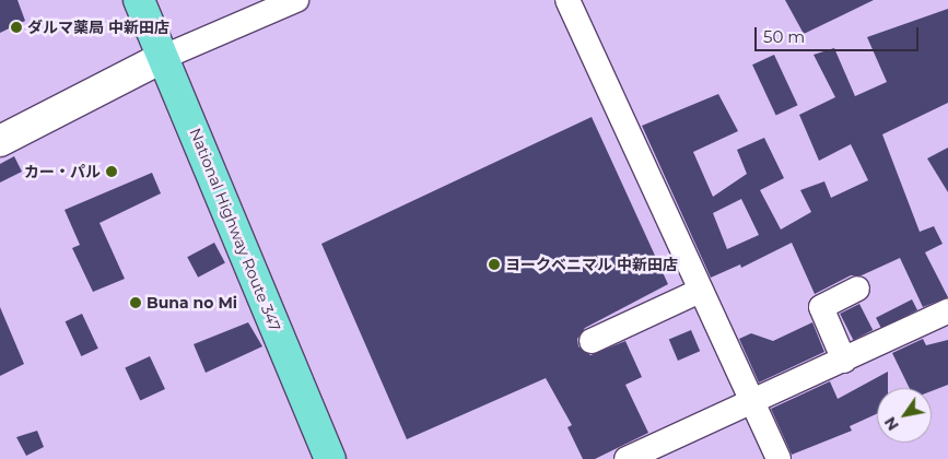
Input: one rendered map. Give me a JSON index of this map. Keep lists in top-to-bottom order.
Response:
{
  "streets": {
    "highway": ["National Highway Route 347"]
  },
  "places": [
    "ダルマ薬局 中新田店",
    "カー・パル",
    "ヨークベニマル 中新田店",
    "Buna no Mi"
  ],
  "scale_bar": "50 m",
  "north": "bottom left"
}
